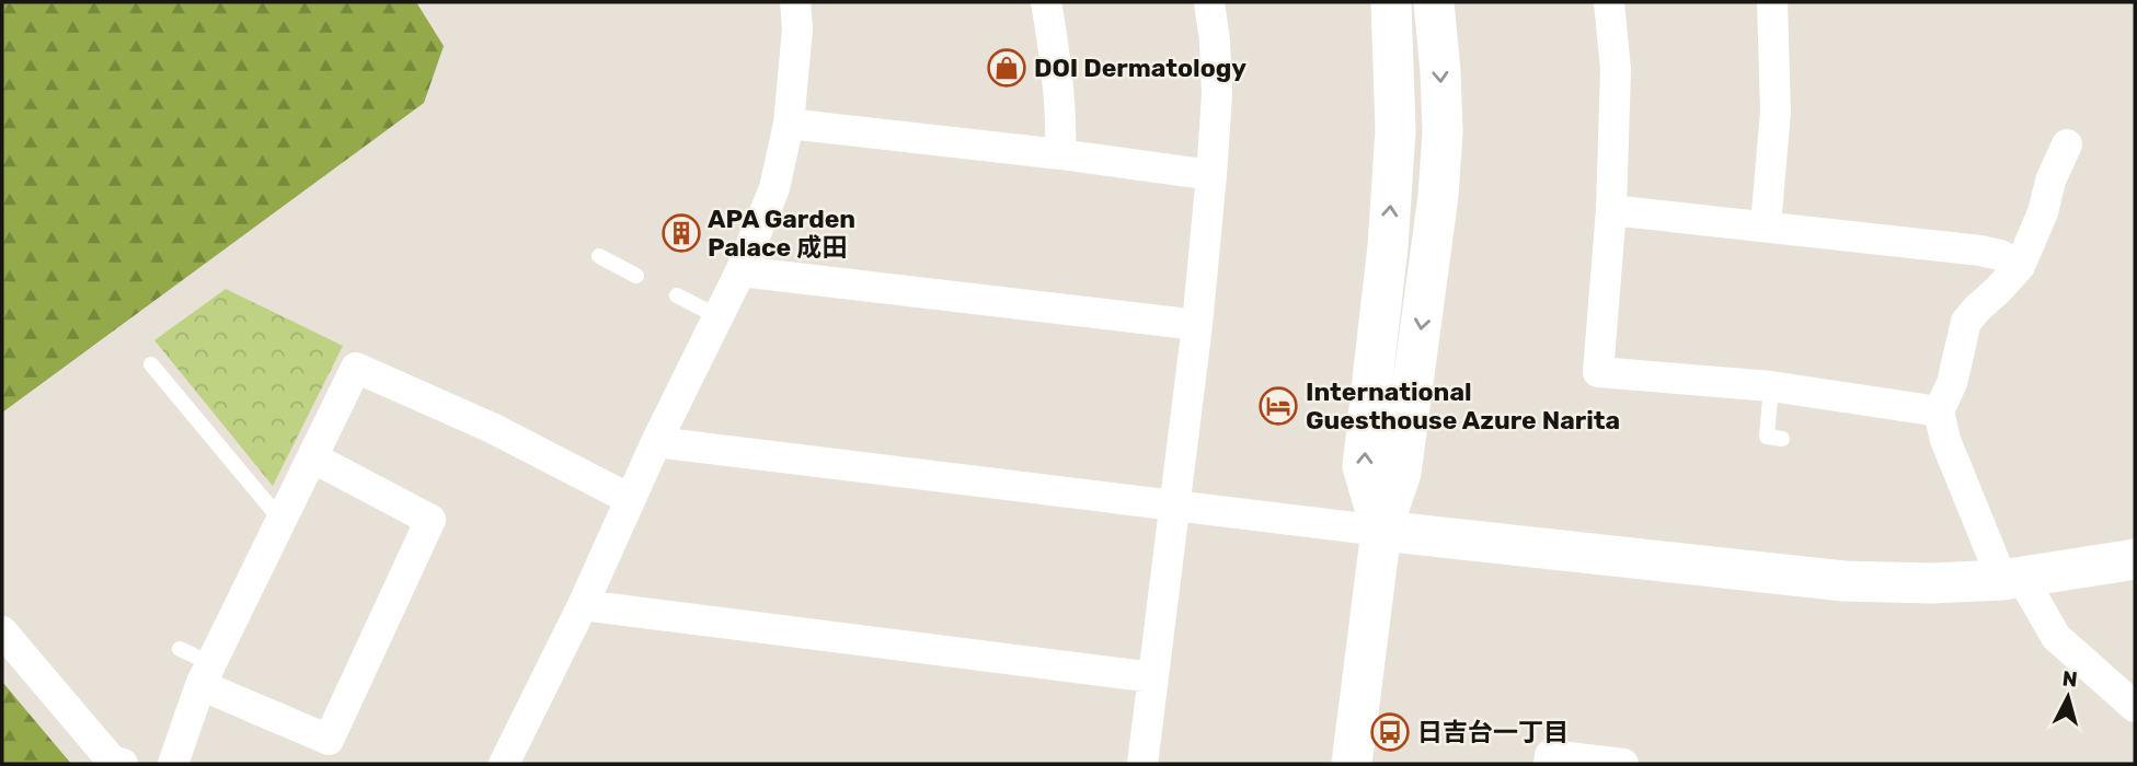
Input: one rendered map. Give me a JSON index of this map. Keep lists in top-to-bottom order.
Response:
{
  "places": {
    "shop": ["DOI Dermatology"],
    "building": ["APA Garden Palace 成田"],
    "hotel": ["International Guesthouse Azure Narita"],
    "bus stop": ["日吉台一丁目"]
  },
  "north": "top"
}
